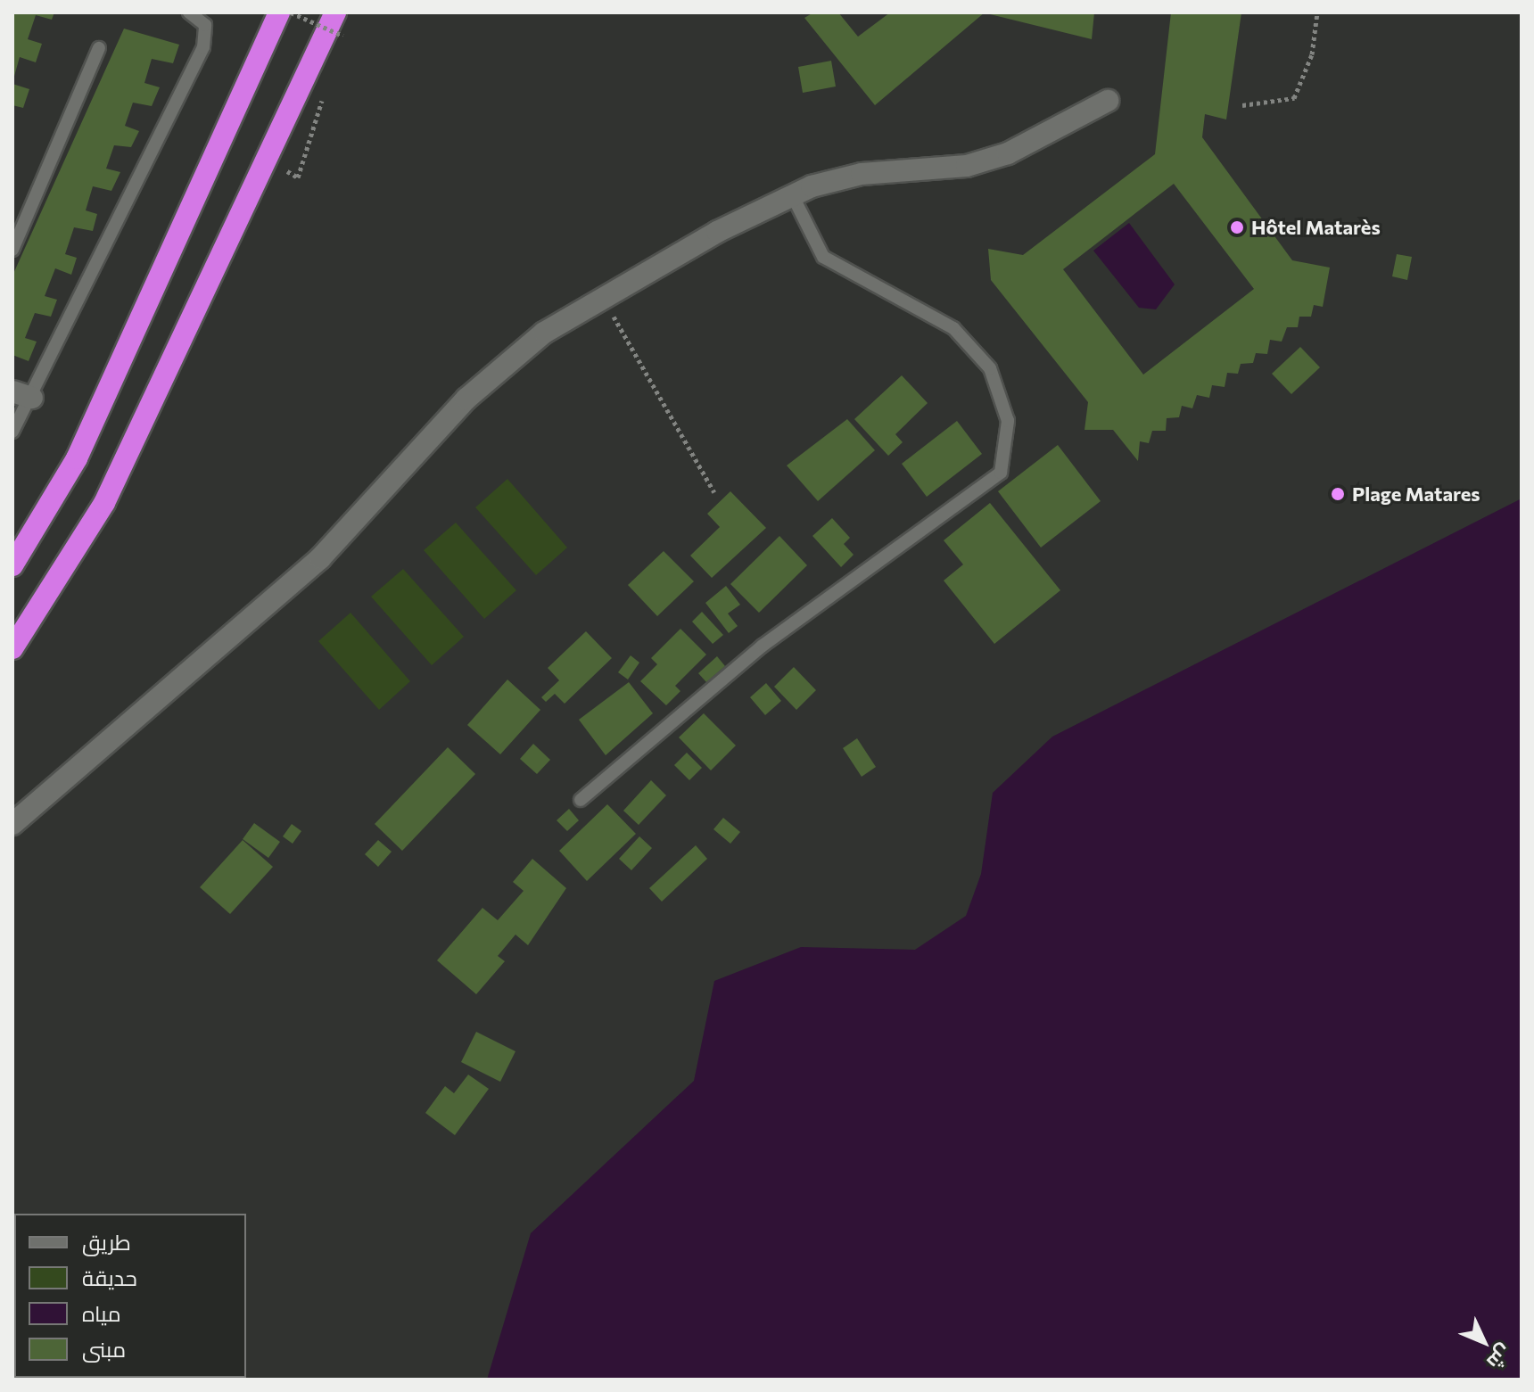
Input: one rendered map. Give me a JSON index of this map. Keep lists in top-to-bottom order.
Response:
{
  "places": ["Hôtel Matarès", "Plage Matares"],
  "legend": [
    "طريق",
    "حديقة",
    "مياه",
    "مبنى"
  ],
  "north": "bottom right"
}
